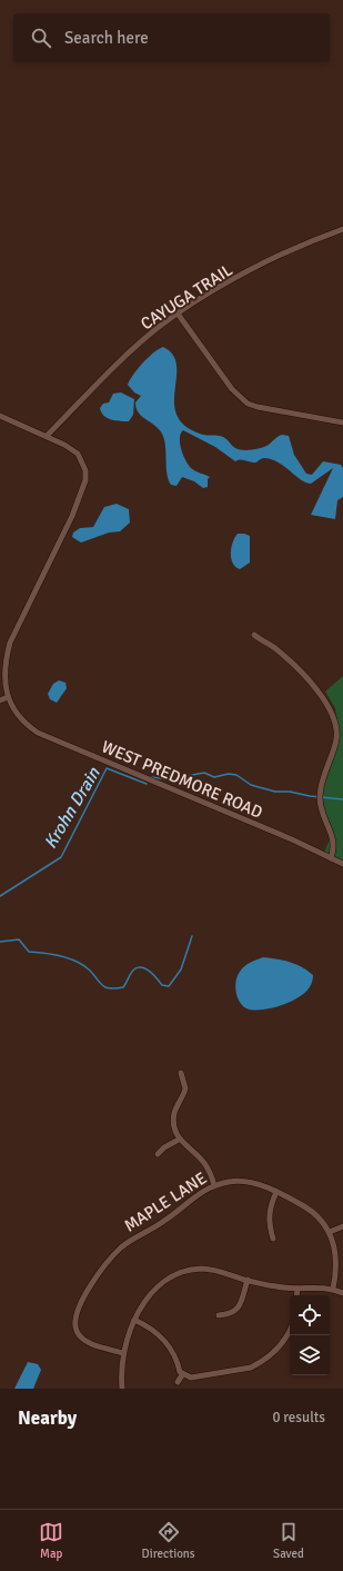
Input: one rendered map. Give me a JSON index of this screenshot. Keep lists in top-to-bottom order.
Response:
{
  "streets": {
    "street": ["CAYUGA TRAIL", "WEST PREDMORE ROAD", "MAPLE LANE"]
  },
  "water": ["Krohn Drain"],
  "page": {
    "search": "Search here",
    "heading": ["Nearby", "0 results"],
    "nav": ["Map", "Directions", "Saved"]
  }
}
